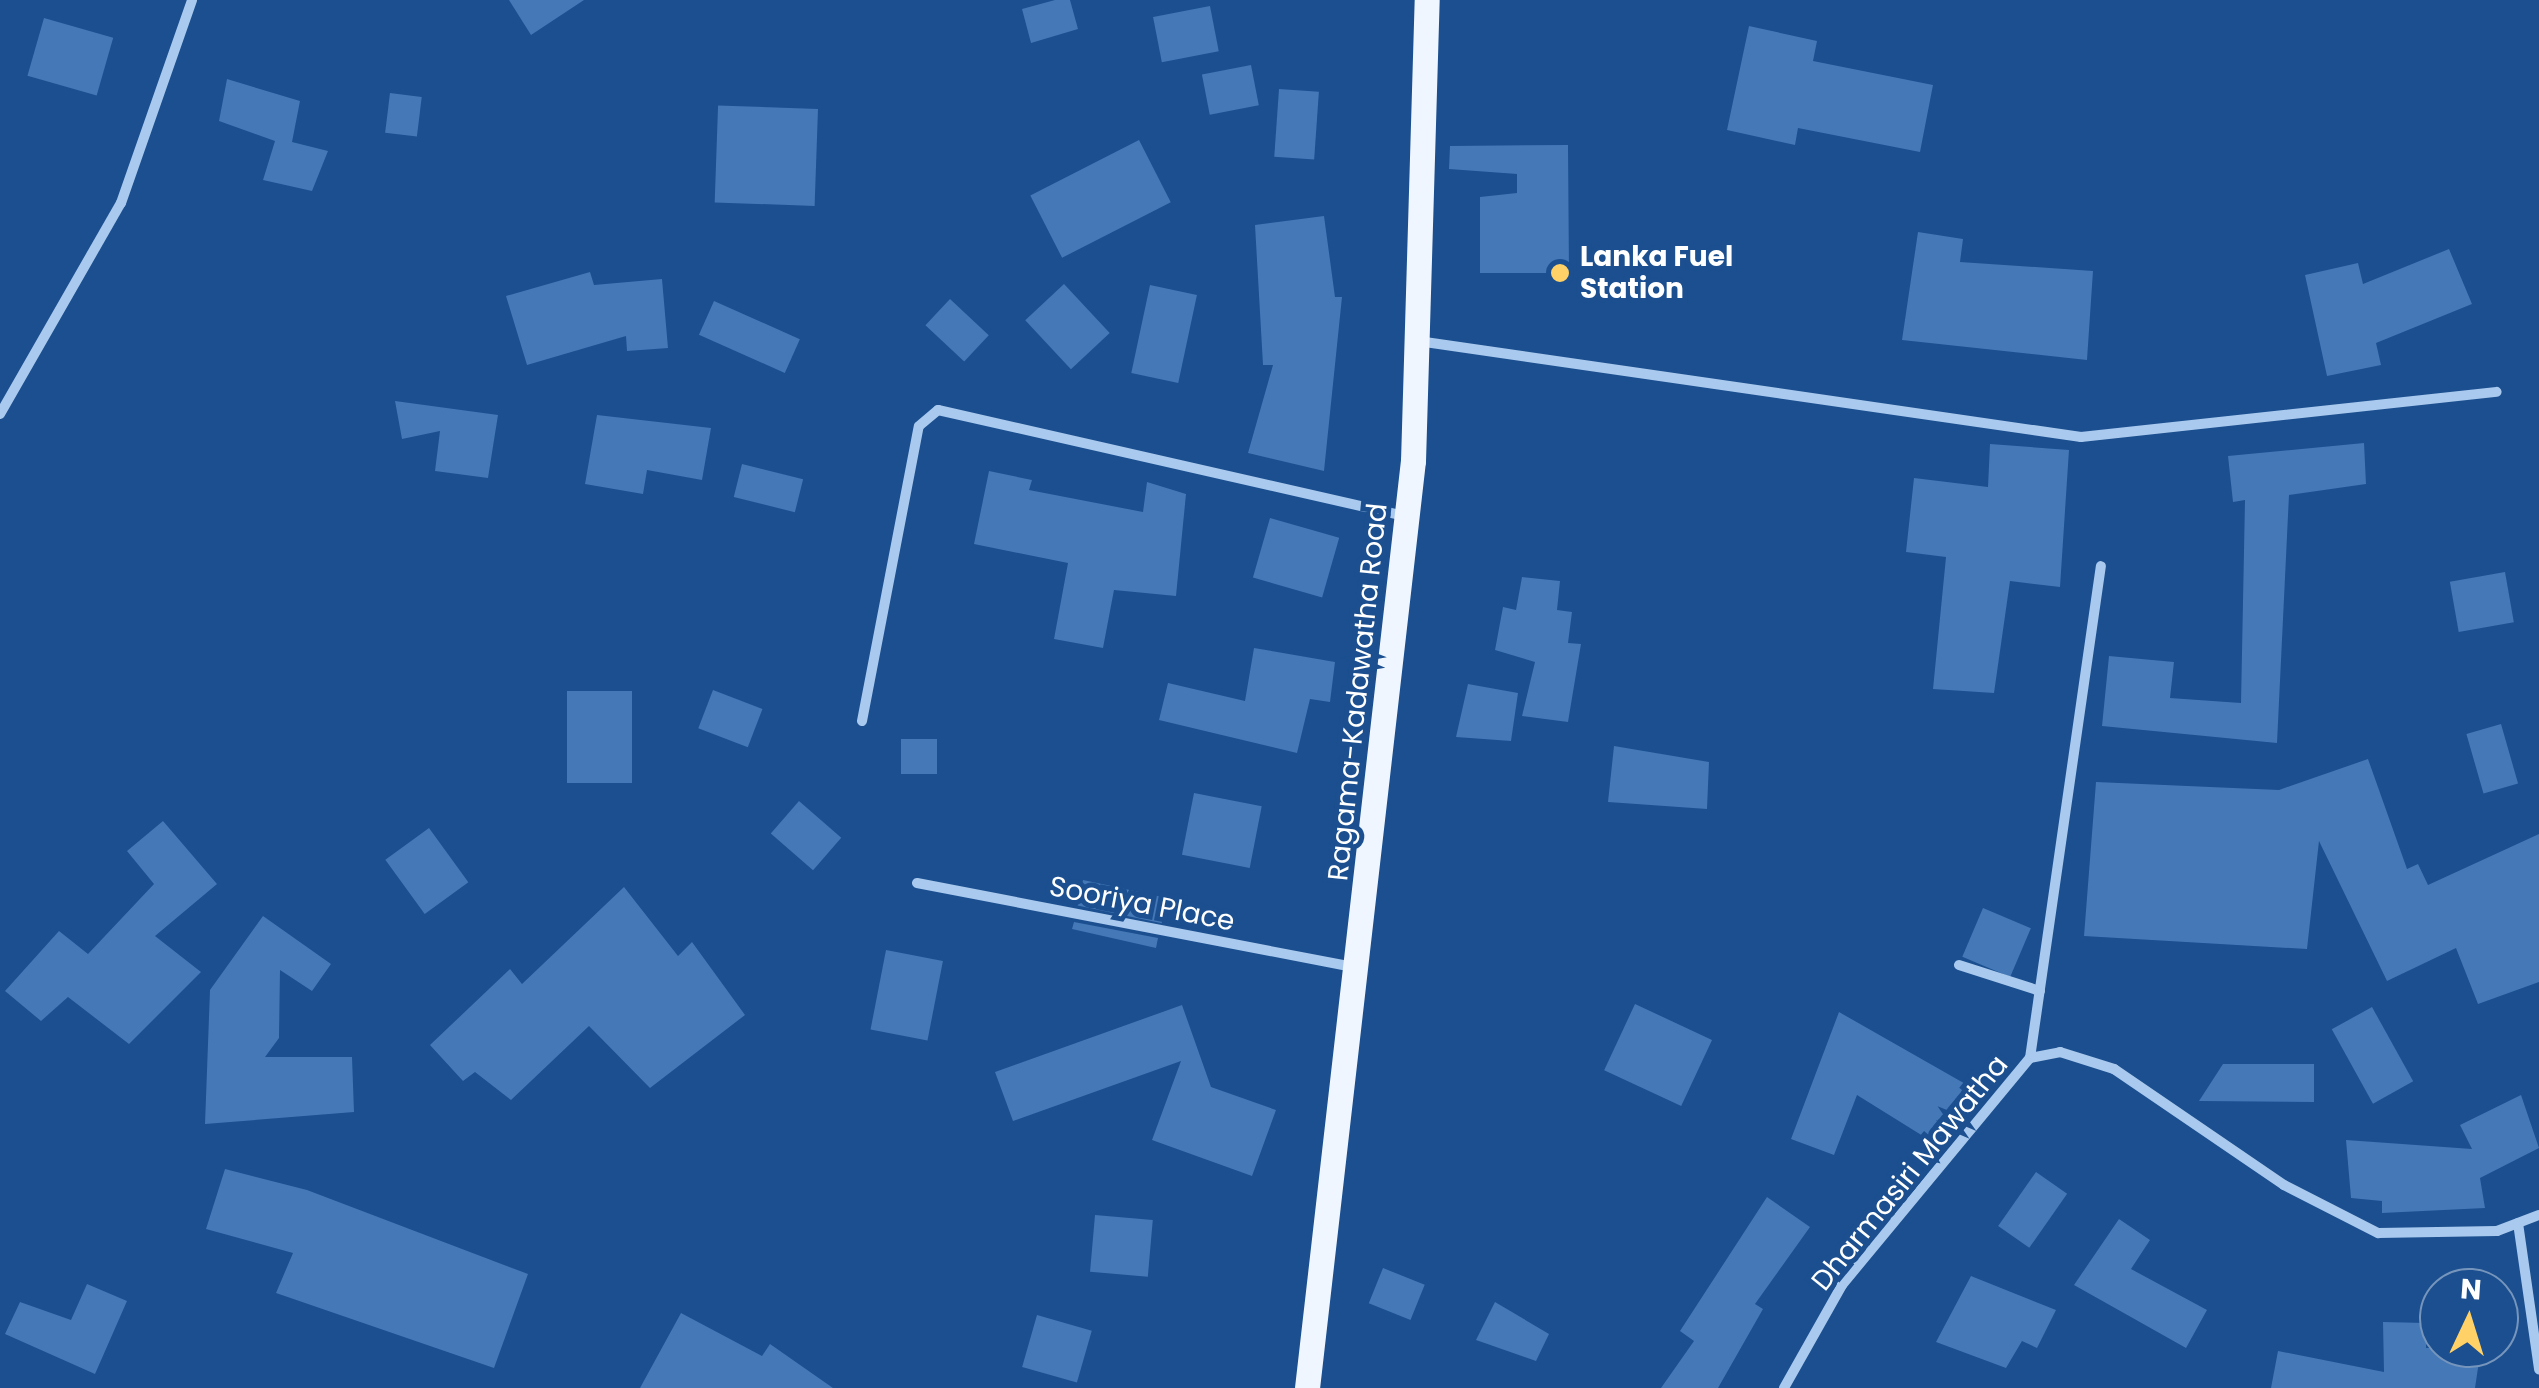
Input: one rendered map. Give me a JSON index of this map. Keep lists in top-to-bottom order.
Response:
{
  "streets": {
    "main road": ["Ragama-Kadawatha Road"],
    "street": ["Sooriya Place", "Dharmasiri Mawatha"]
  },
  "crossings": [
    ["Ragama-Kadawatha Road", "Sooriya Place"]
  ],
  "places": ["Lanka Fuel Station"],
  "north": "top"
}
